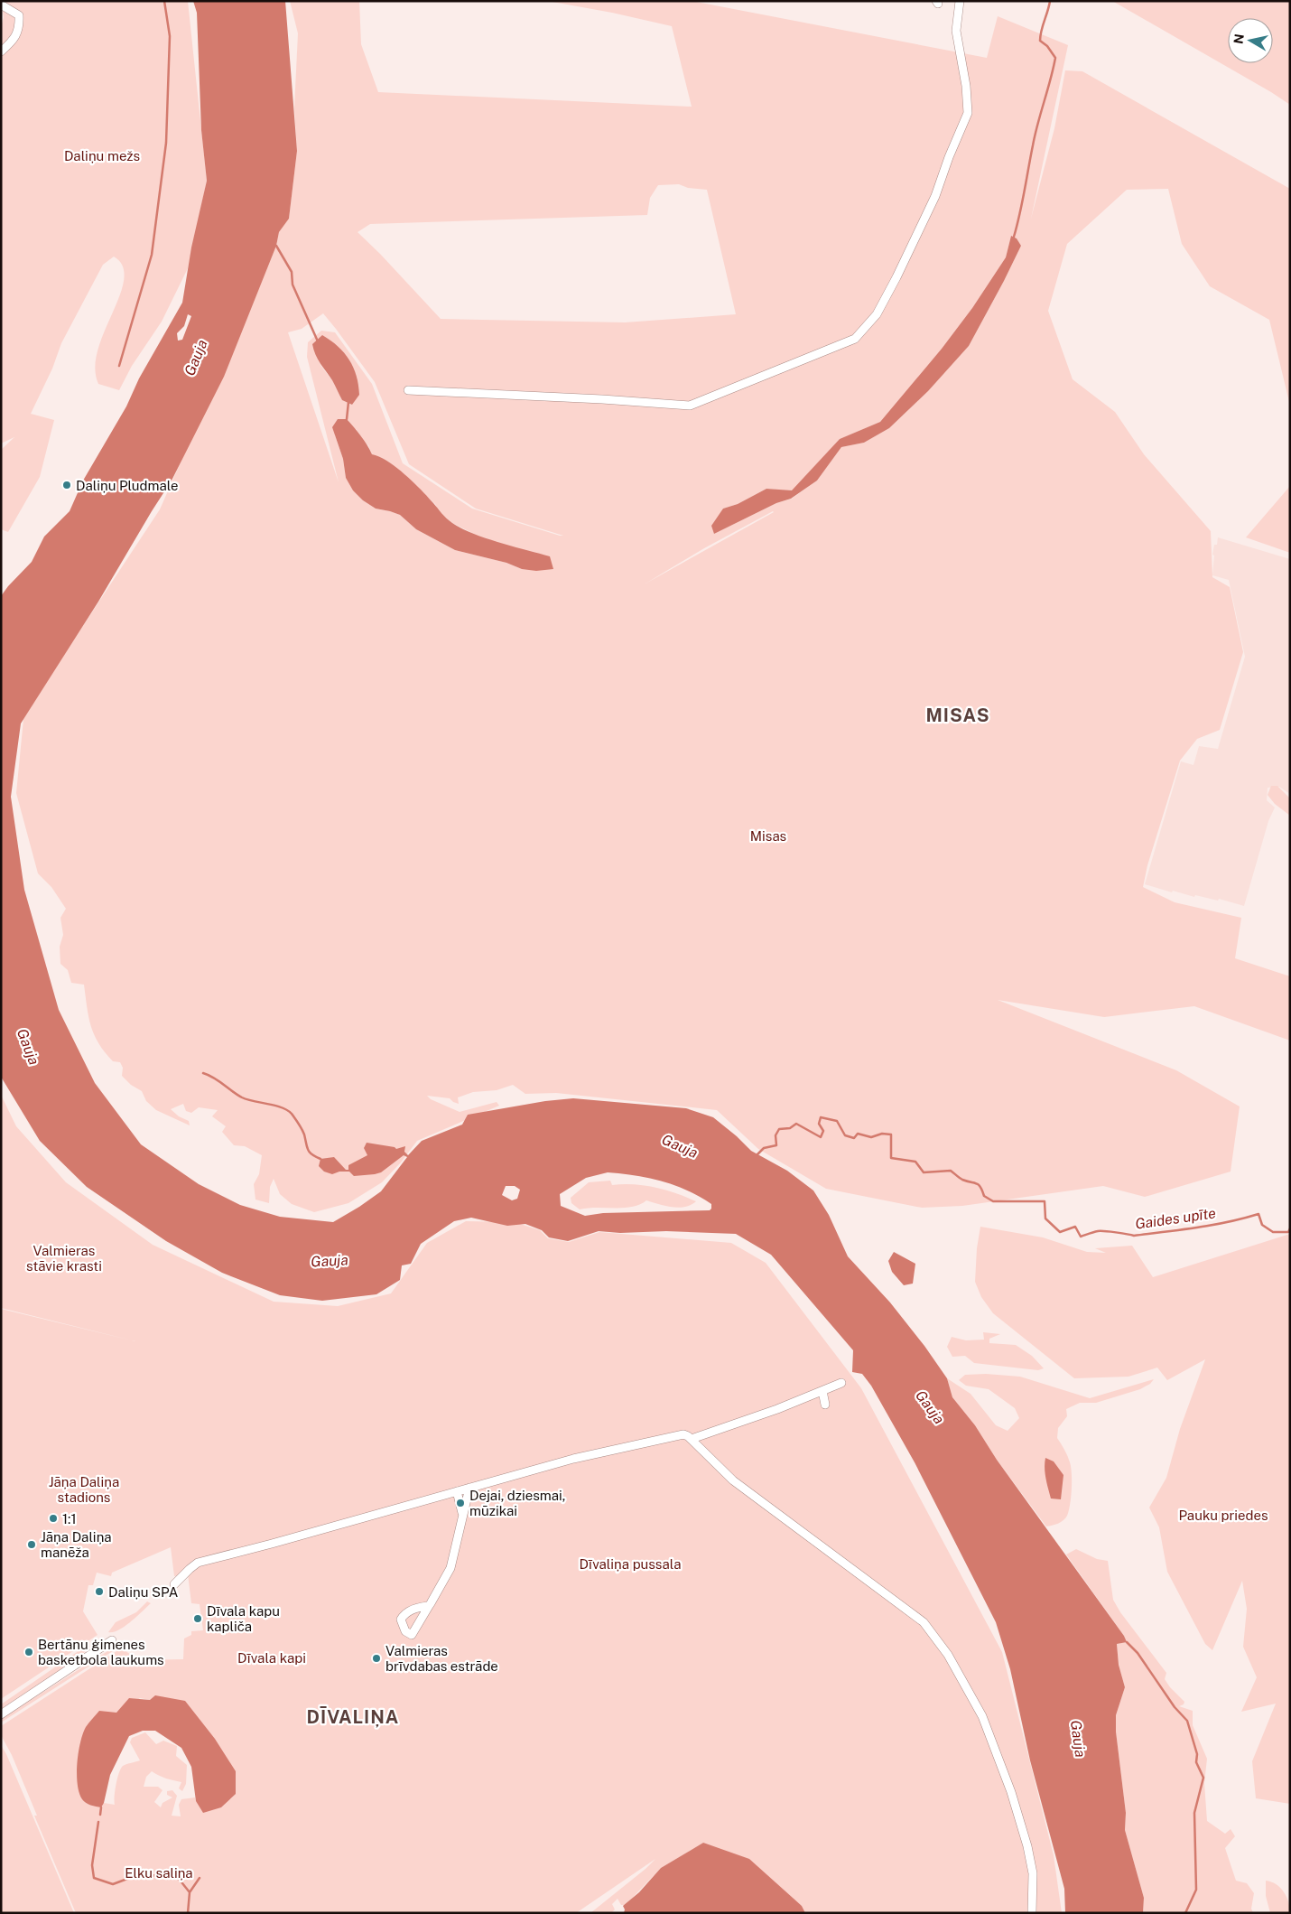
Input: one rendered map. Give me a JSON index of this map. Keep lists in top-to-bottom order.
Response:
{
  "districts": ["MISAS", "DĪVALIŅA"],
  "water": ["Gauja", "Gaides upīte"],
  "parks": [
    "Daliņu mežs",
    "Misas",
    "Valmieras stāvie krasti",
    "Jāņa Daliņa stadions",
    "Pauku priedes",
    "Dīvaliņa pussala",
    "Dīvala kapi",
    "Elku saliņa"
  ],
  "places": [
    "Daliņu Pludmale",
    "Dejai, dziesmai, mūzikai",
    "1:1",
    "Jāņa Daliņa manēža",
    "Daliņu SPA",
    "Dīvala kapu kapliča",
    "Bertānu ģimenes basketbola laukums",
    "Valmieras brīvdabas estrāde"
  ],
  "north": "left"
}
